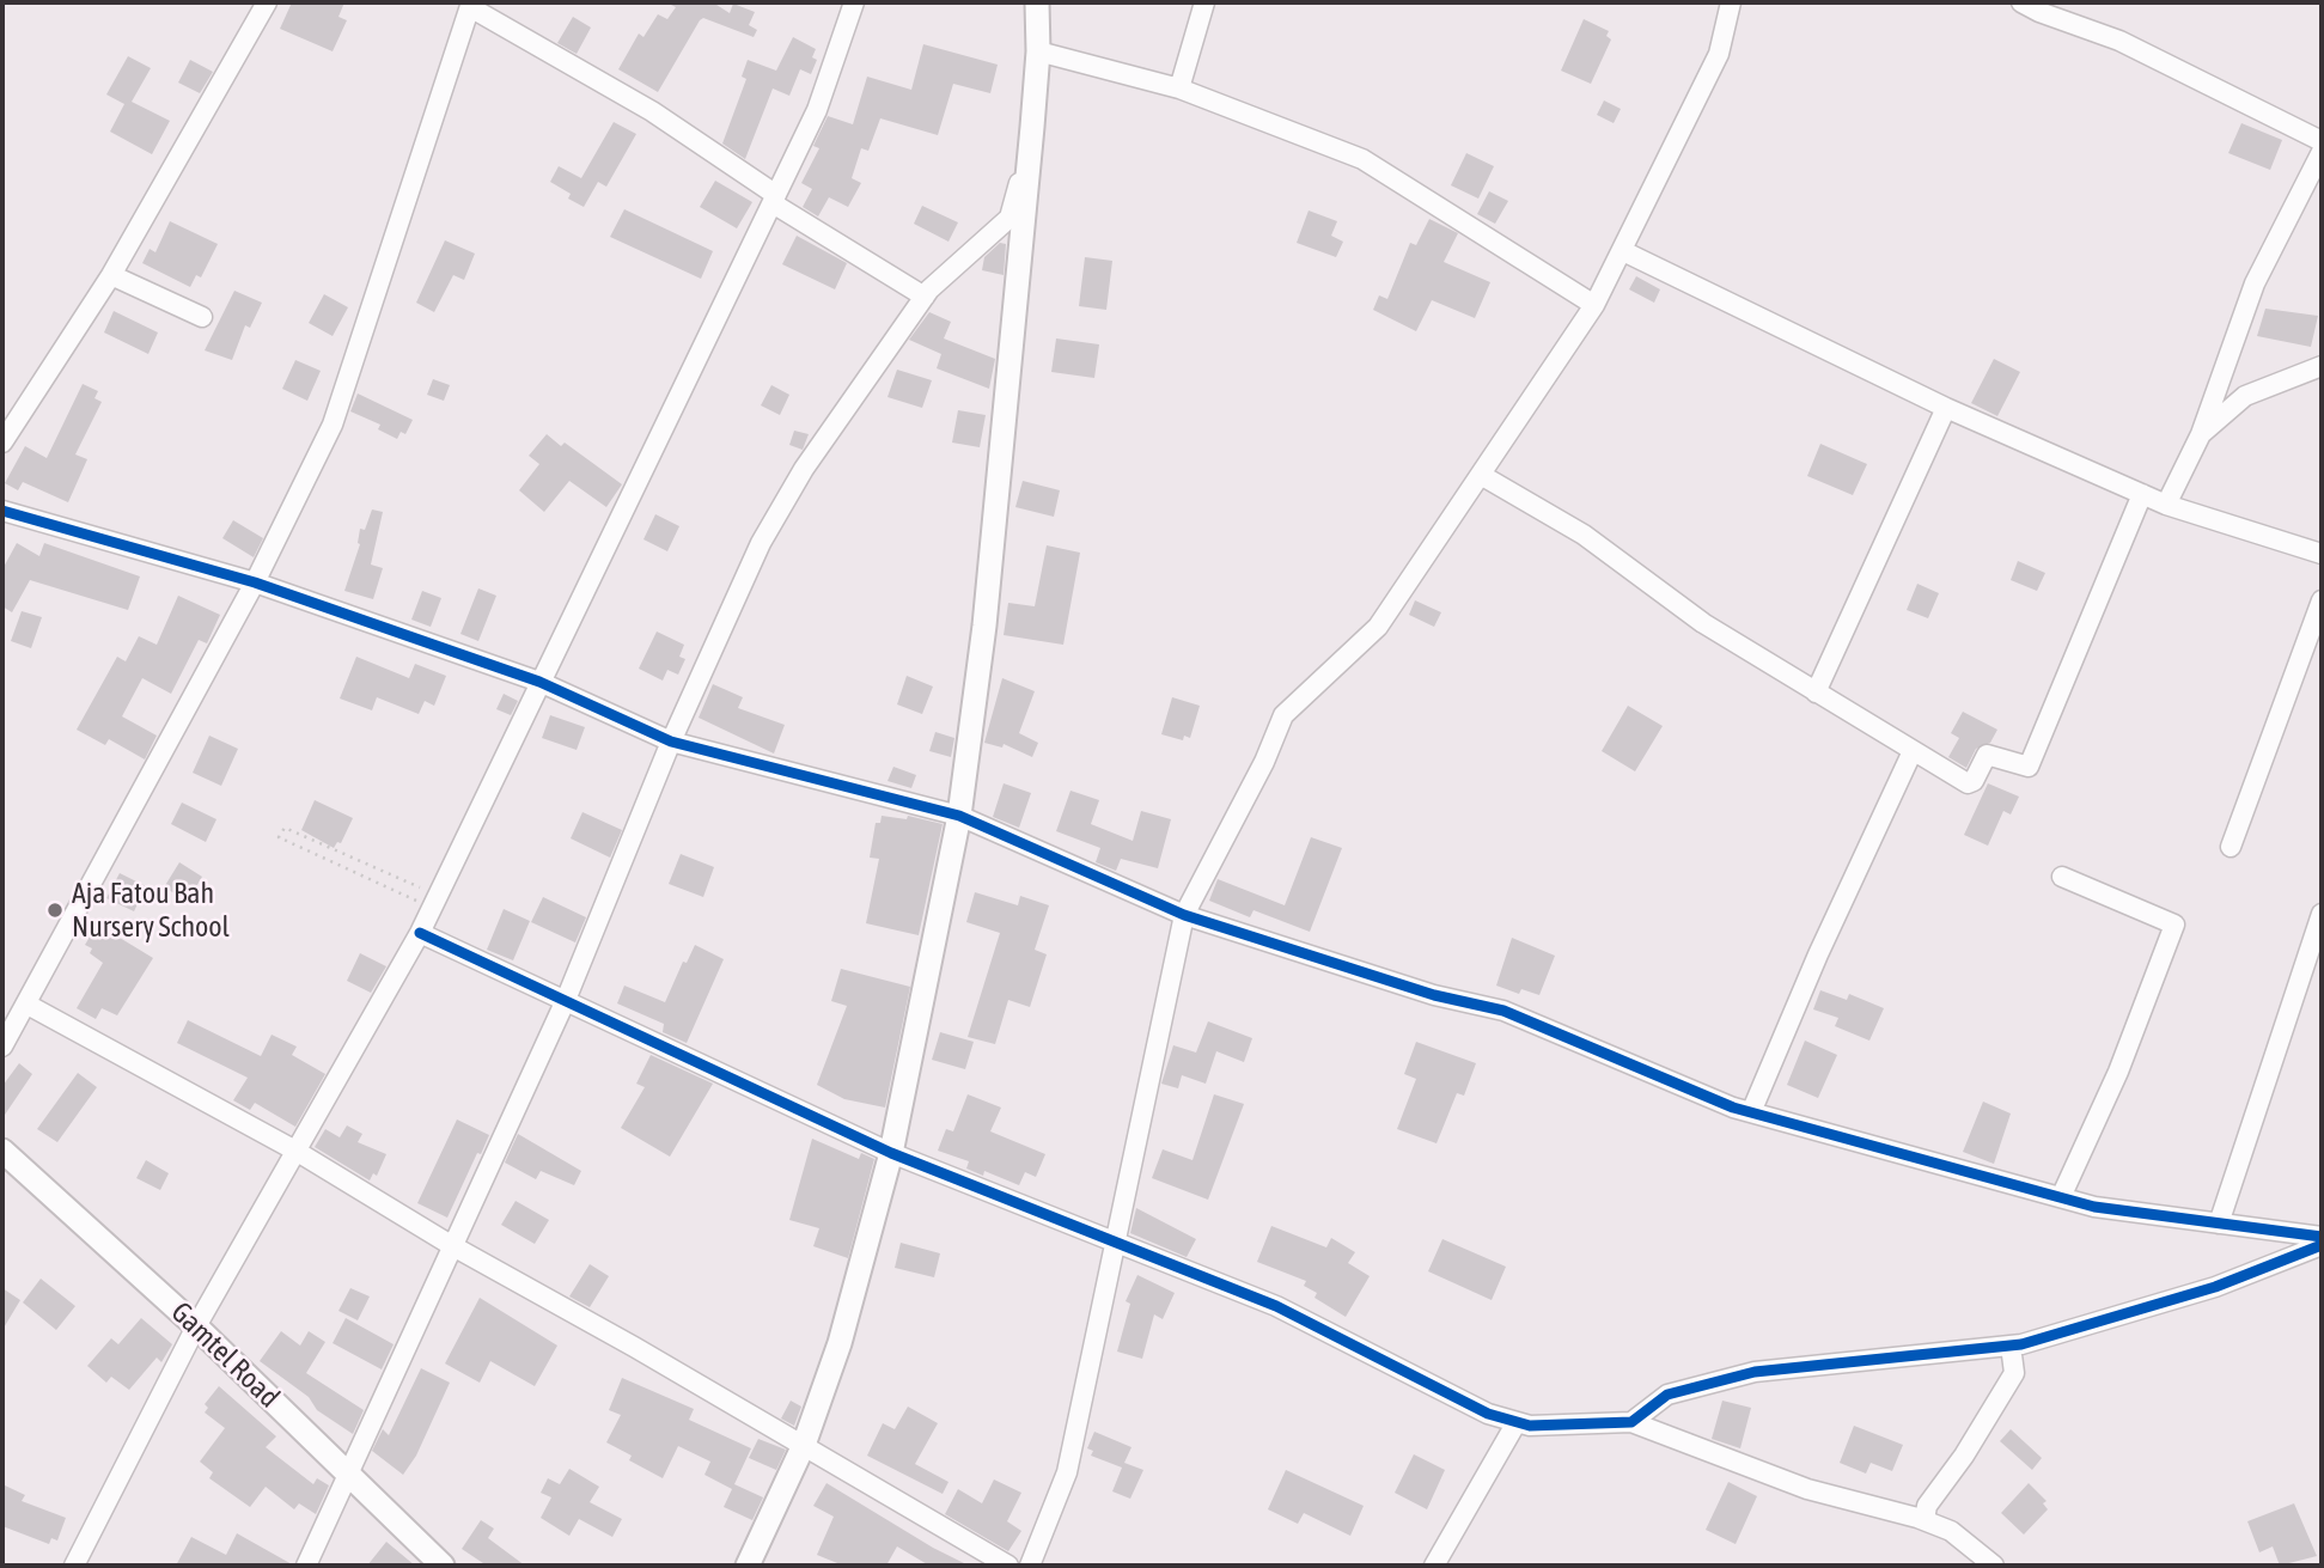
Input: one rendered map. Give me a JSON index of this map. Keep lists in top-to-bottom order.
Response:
{
  "streets": {
    "street": ["Gamtel Road"]
  },
  "places": ["Aja Fatou Bah Nursery School"]
}
